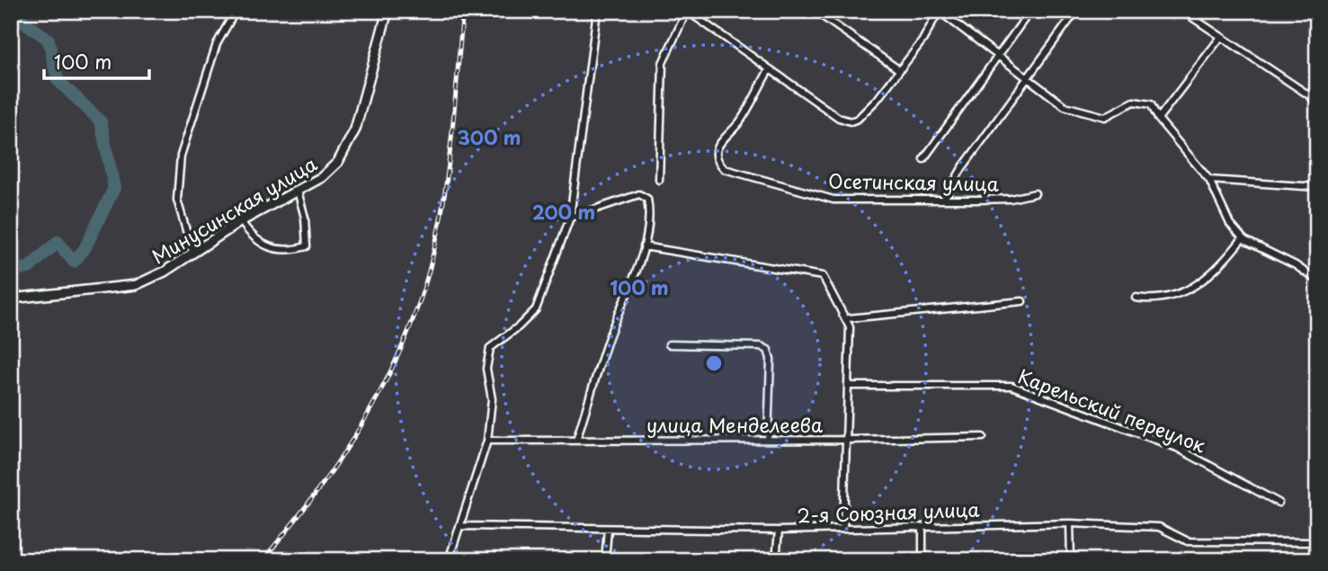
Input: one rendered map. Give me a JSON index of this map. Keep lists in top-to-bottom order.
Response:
{
  "streets": {
    "main road": ["Минусинская улица"],
    "street": [
      "Осетинская улица",
      "Карельский переулок",
      "улица Менделеева",
      "2-я Союзная улица"
    ]
  },
  "scale_bar": "100 m",
  "rings": ["300 m", "200 m", "100 m"]
}
